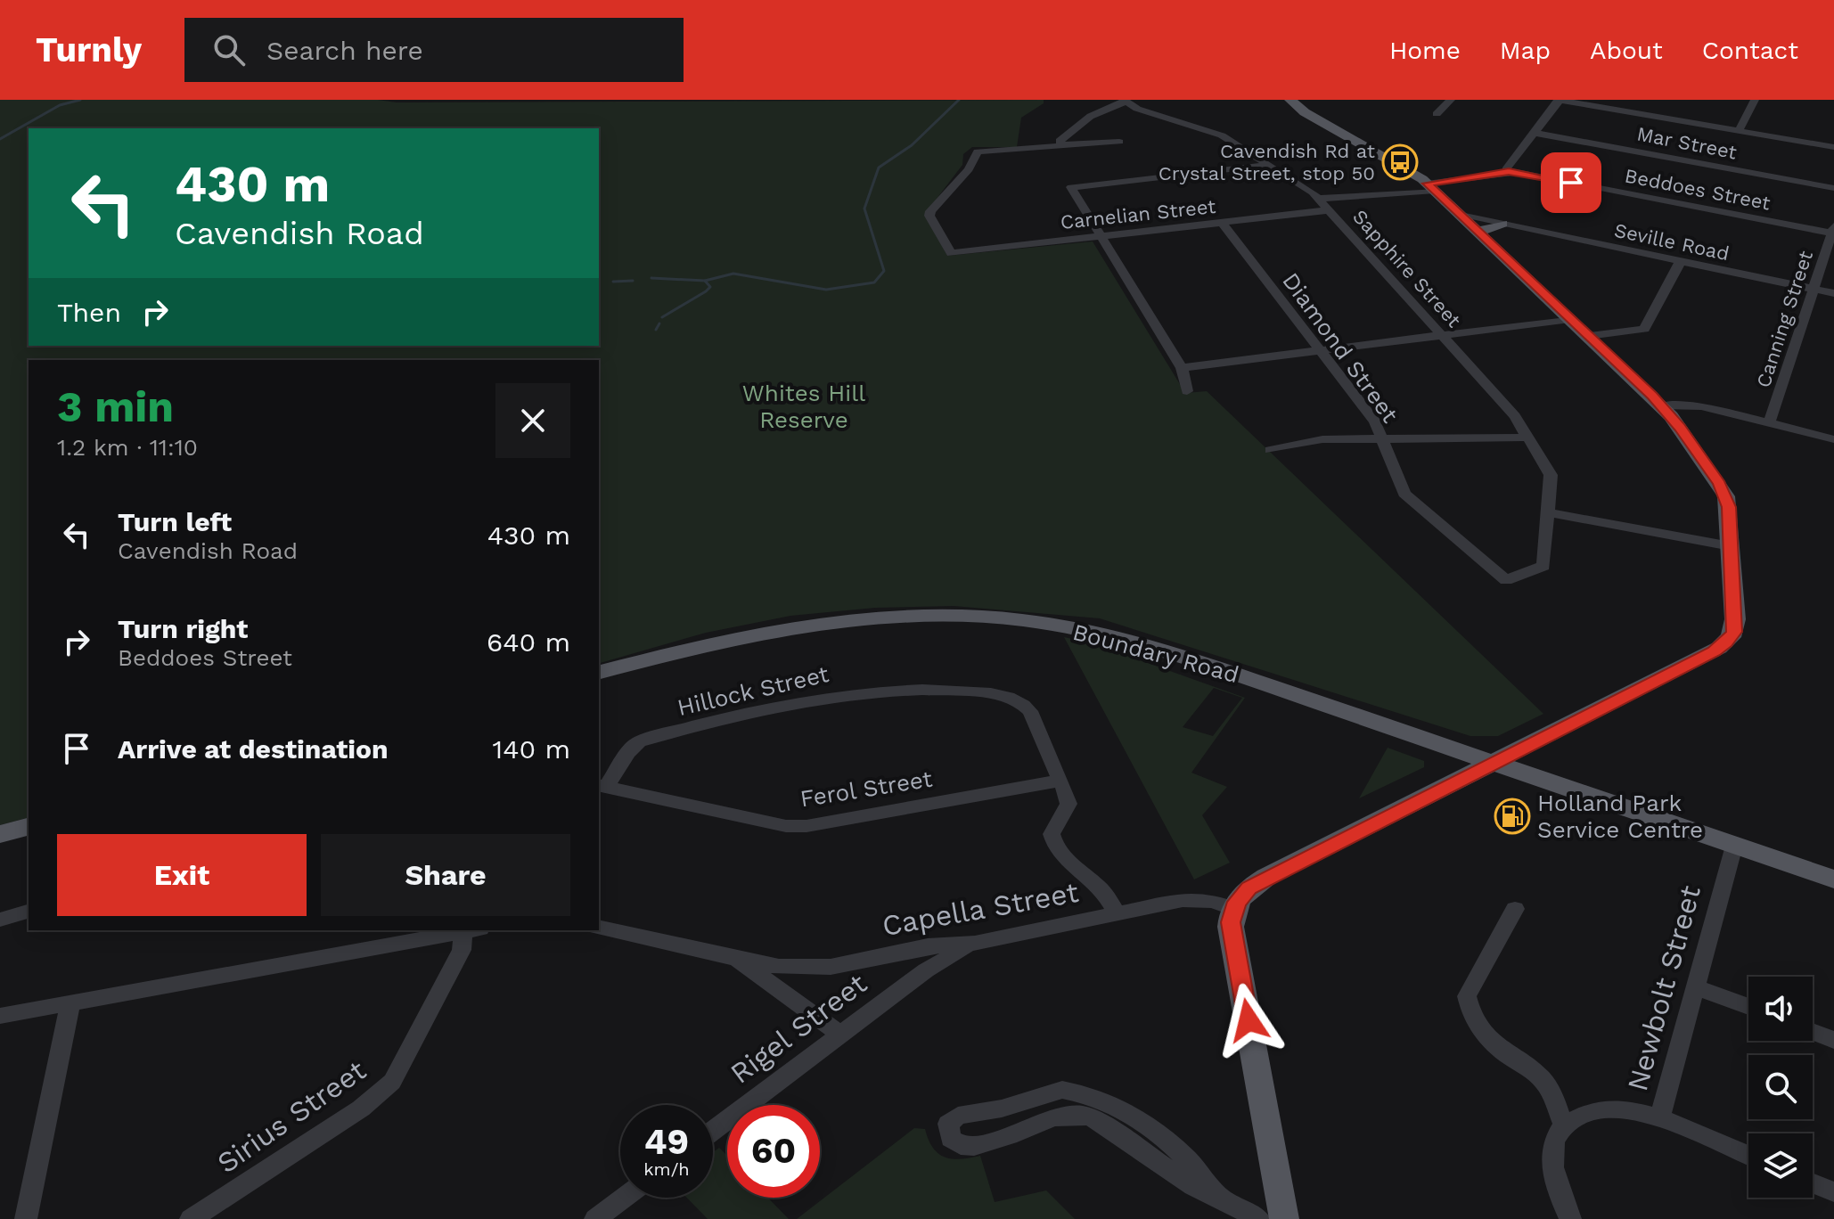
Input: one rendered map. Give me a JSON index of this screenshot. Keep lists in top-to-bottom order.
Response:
{
  "streets": {
    "main road": ["Boundary Road"],
    "street": [
      "Mar Street",
      "Beddoes Street",
      "Carnelian Street",
      "Seville Road",
      "Sapphire Street",
      "Canning Street",
      "Diamond Street",
      "Hillock Street",
      "Ferol Street",
      "Capella Street",
      "Newbolt Street",
      "Rigel Street",
      "Sirius Street"
    ]
  },
  "crossings": [
    ["Beddoes Street", "Sapphire Street"],
    ["Beddoes Street", "Canning Street"],
    ["Carnelian Street", "Sapphire Street"],
    ["Carnelian Street", "Diamond Street"],
    ["Seville Road", "Canning Street"],
    ["Sapphire Street", "Diamond Street"],
    ["Boundary Road", "Newbolt Street"],
    ["Hillock Street", "Ferol Street"],
    ["Hillock Street", "Capella Street"],
    ["Capella Street", "Rigel Street"]
  ],
  "parks": ["Whites Hill Reserve"],
  "places": {
    "bus stop": ["Cavendish Rd at Crystal Street, stop 50"],
    "fuel station": ["Holland Park Service Centre"]
  },
  "page": {
    "header": "Turnly",
    "search": "Search here",
    "nav": [
      "Home",
      "Map",
      "About",
      "Contact"
    ],
    "turn": ["430 m", "Cavendish Road"],
    "then": "Then",
    "heading": ["3 min", "1.2 km · 11:10"],
    "list": [
      {
        "name": "Turn left",
        "note": "Cavendish Road",
        "value": "430 m"
      },
      {
        "name": "Turn right",
        "note": "Beddoes Street",
        "value": "640 m"
      },
      {
        "name": "Arrive at destination",
        "value": "140 m"
      }
    ],
    "buttons": ["Exit", "Share"],
    "speed": "49 km/h",
    "limit": "60"
  }
}
